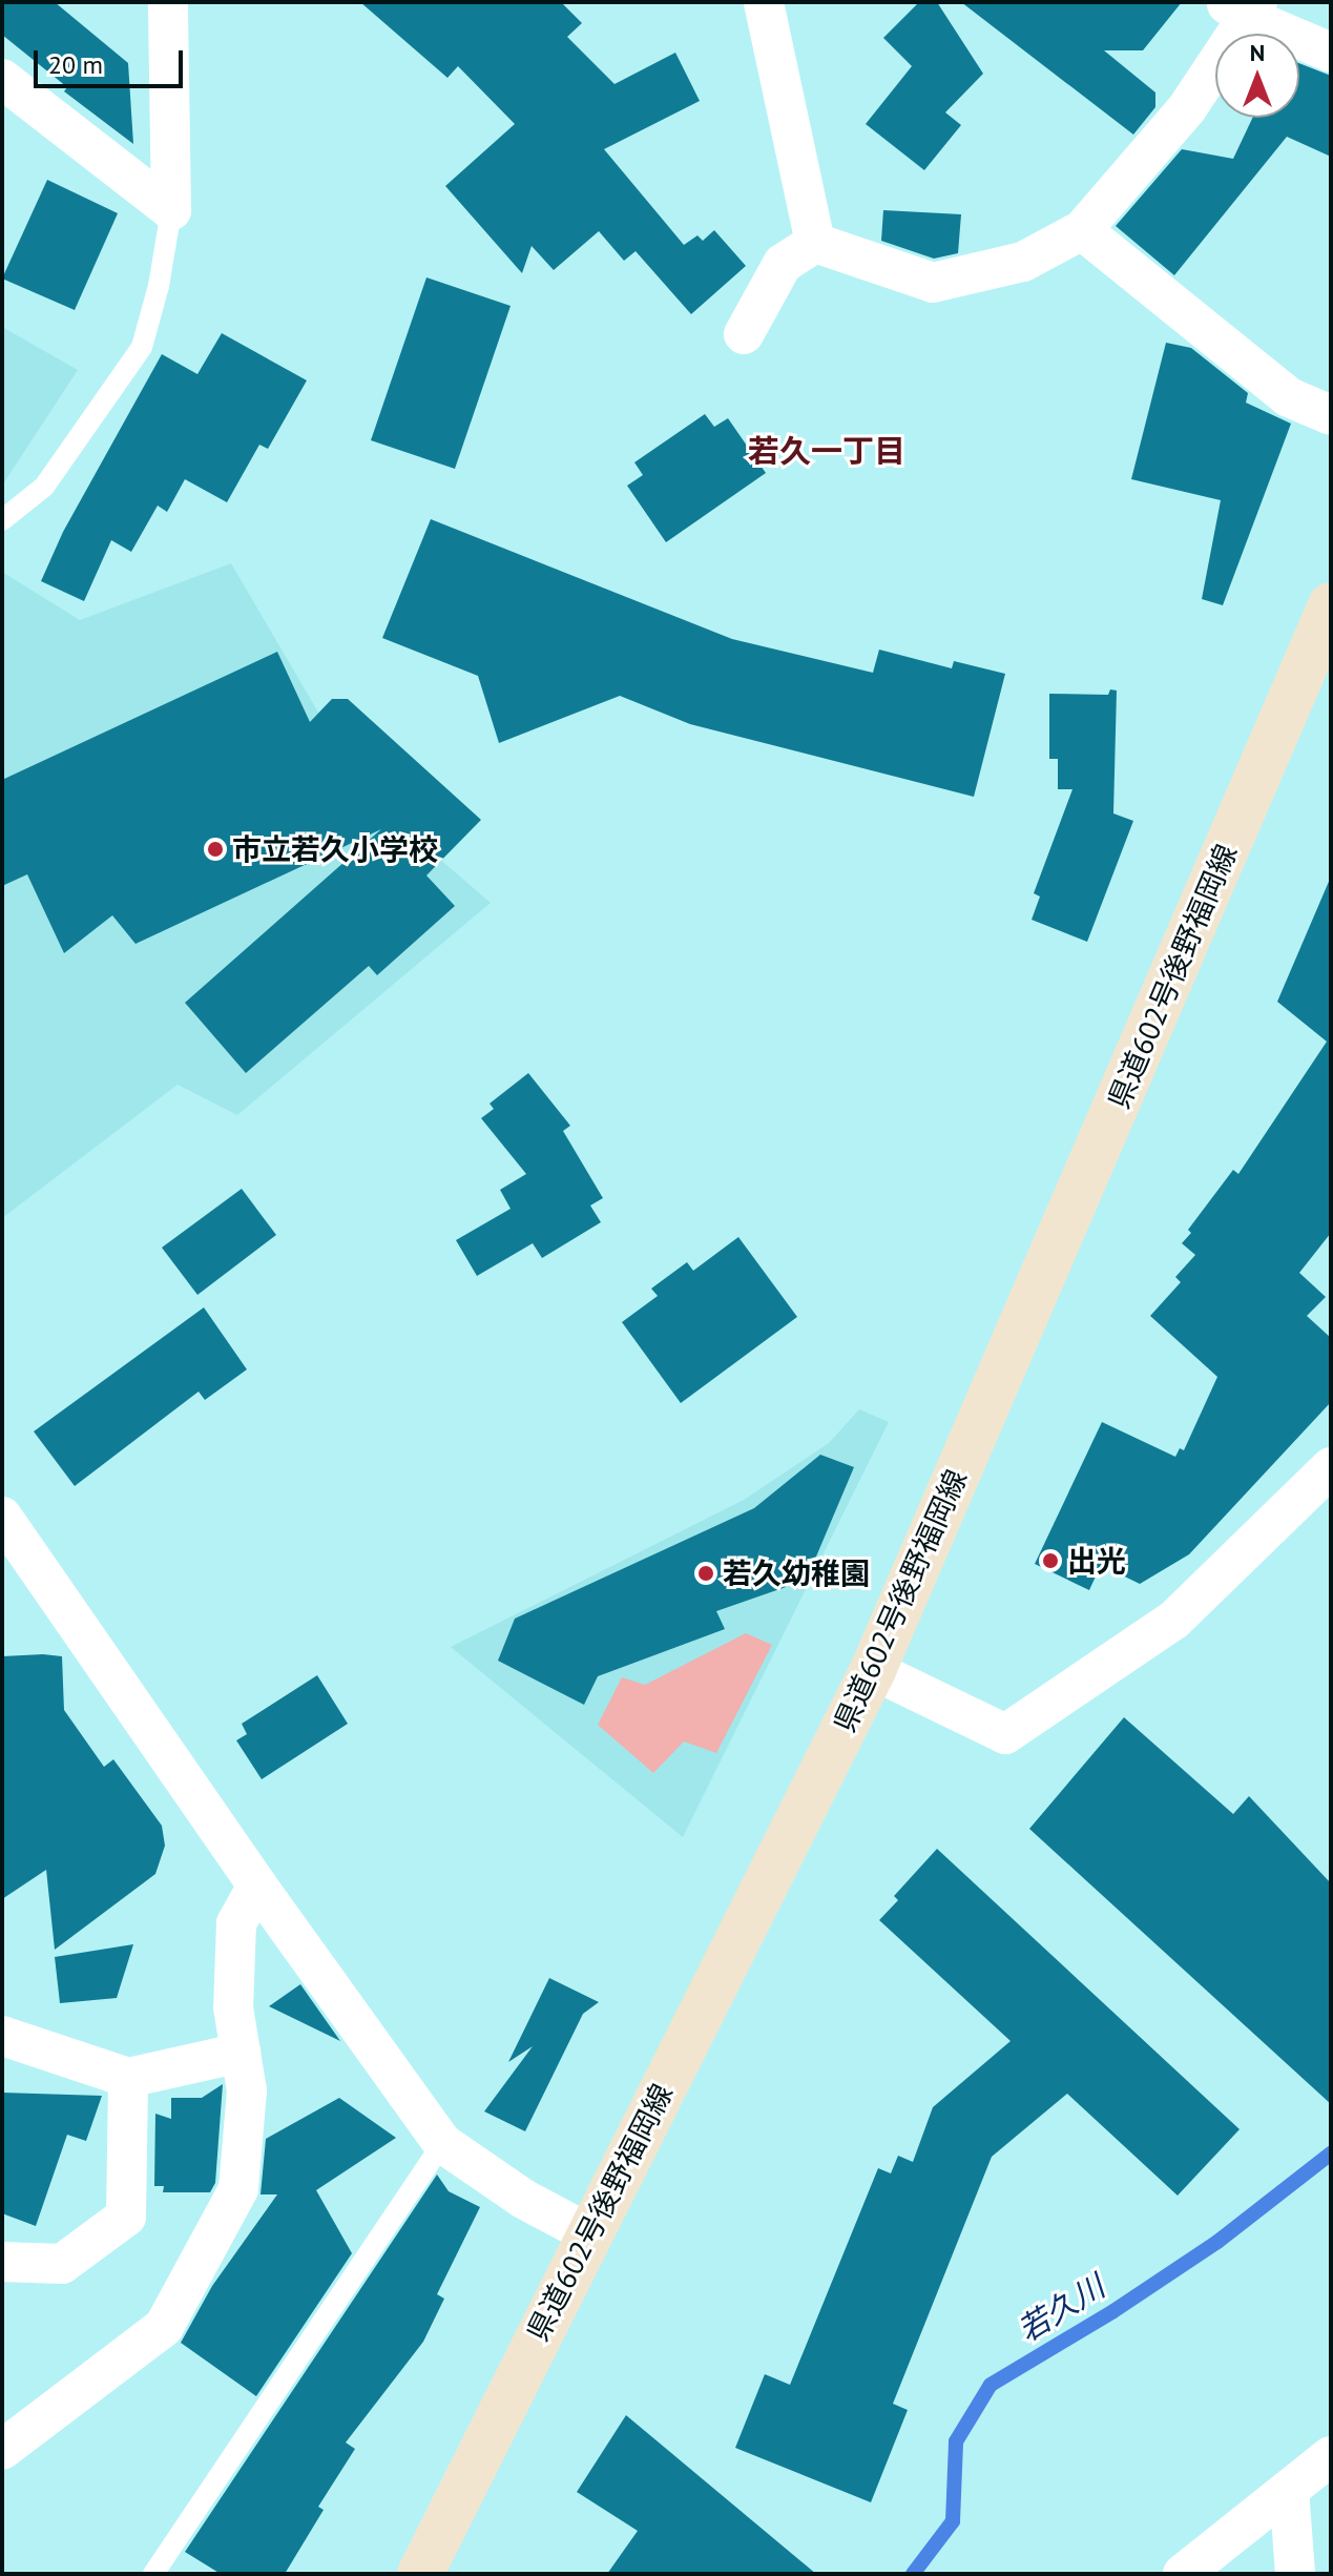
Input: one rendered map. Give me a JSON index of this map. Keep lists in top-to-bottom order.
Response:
{
  "streets": {
    "main road": ["県道602号後野福岡線"]
  },
  "districts": ["若久一丁目"],
  "water": ["若久川"],
  "places": ["市立若久小学校", "出光", "若久幼稚園"],
  "scale_bar": "20 m",
  "north": "top"
}
